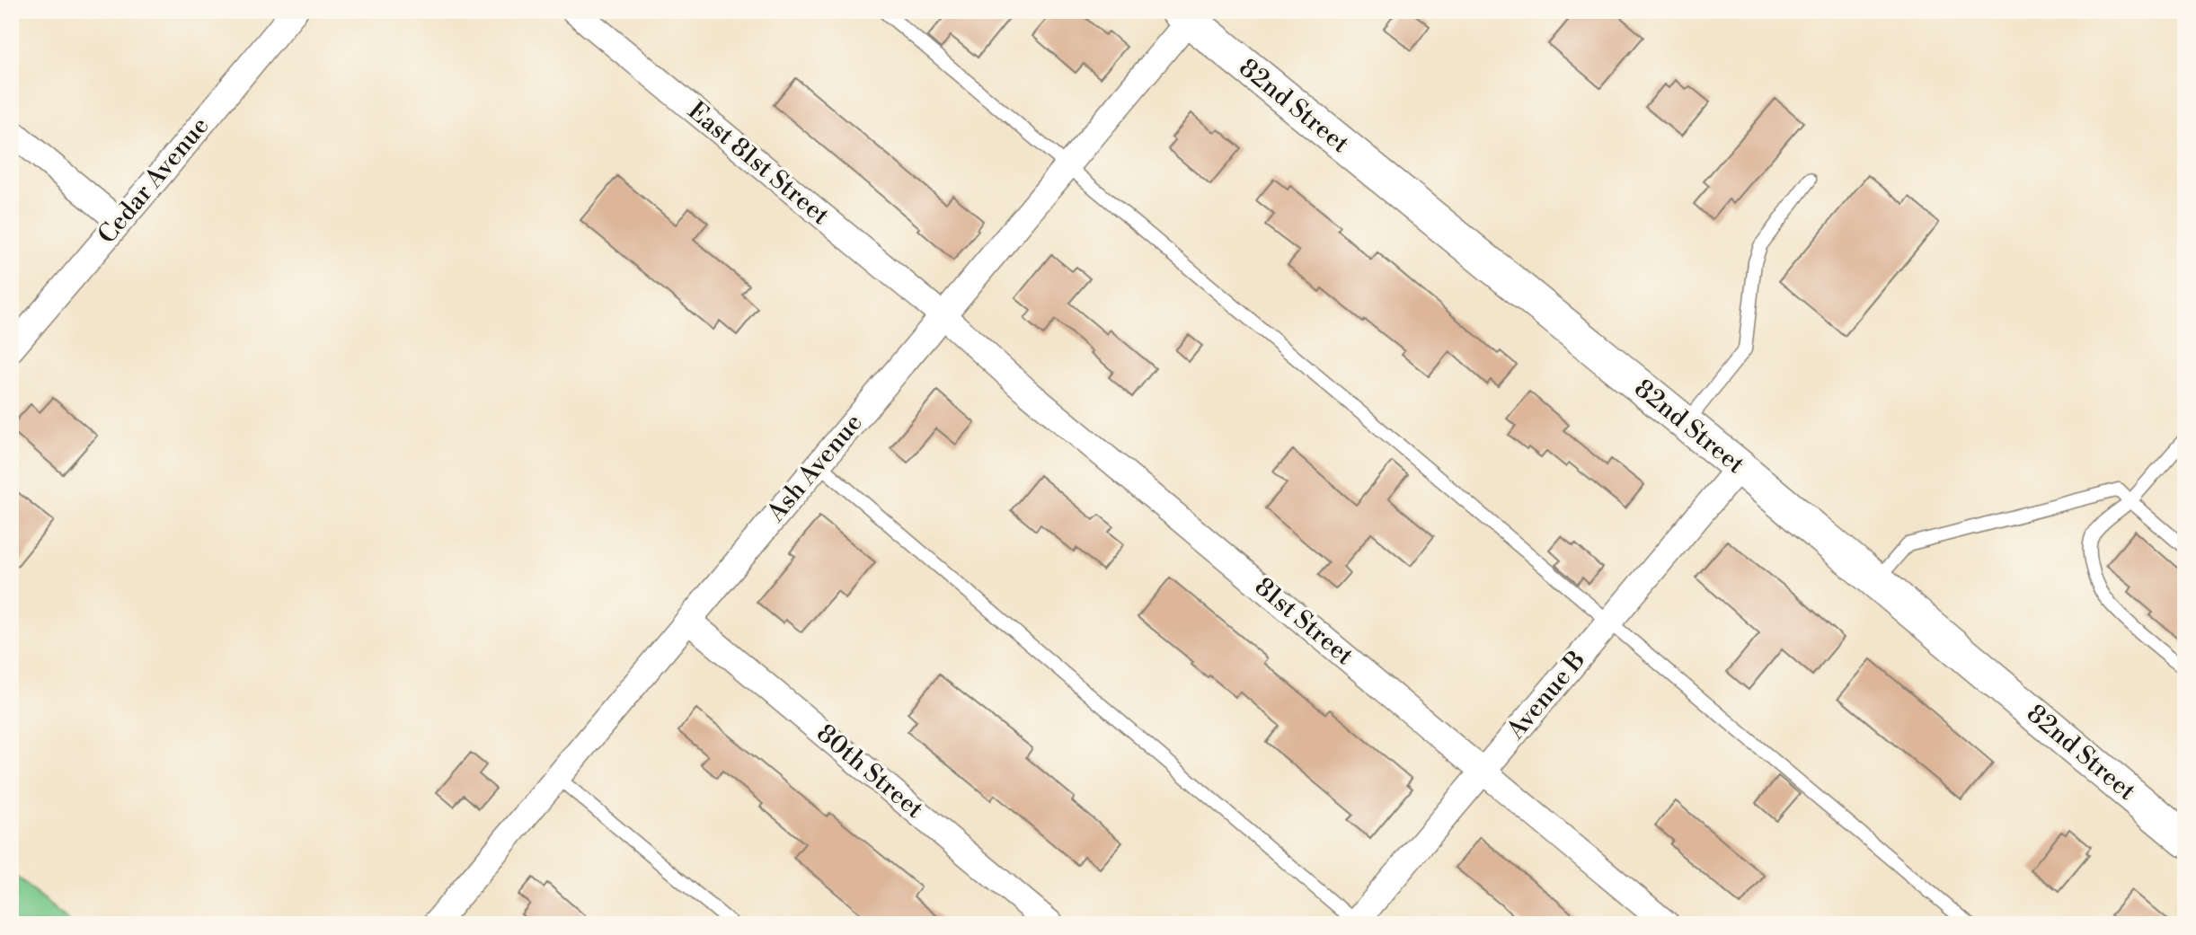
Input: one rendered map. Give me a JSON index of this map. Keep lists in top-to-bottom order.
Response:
{
  "streets": {
    "street": [
      "82nd Street",
      "East 81st Street",
      "Cedar Avenue",
      "Ash Avenue",
      "81st Street",
      "Avenue B",
      "80th Street"
    ]
  },
  "crossings": [
    ["82nd Street", "Ash Avenue"],
    ["82nd Street", "Avenue B"],
    ["East 81st Street", "Ash Avenue"],
    ["East 81st Street", "81st Street"],
    ["Ash Avenue", "81st Street"],
    ["Ash Avenue", "80th Street"],
    ["81st Street", "Avenue B"]
  ]
}
